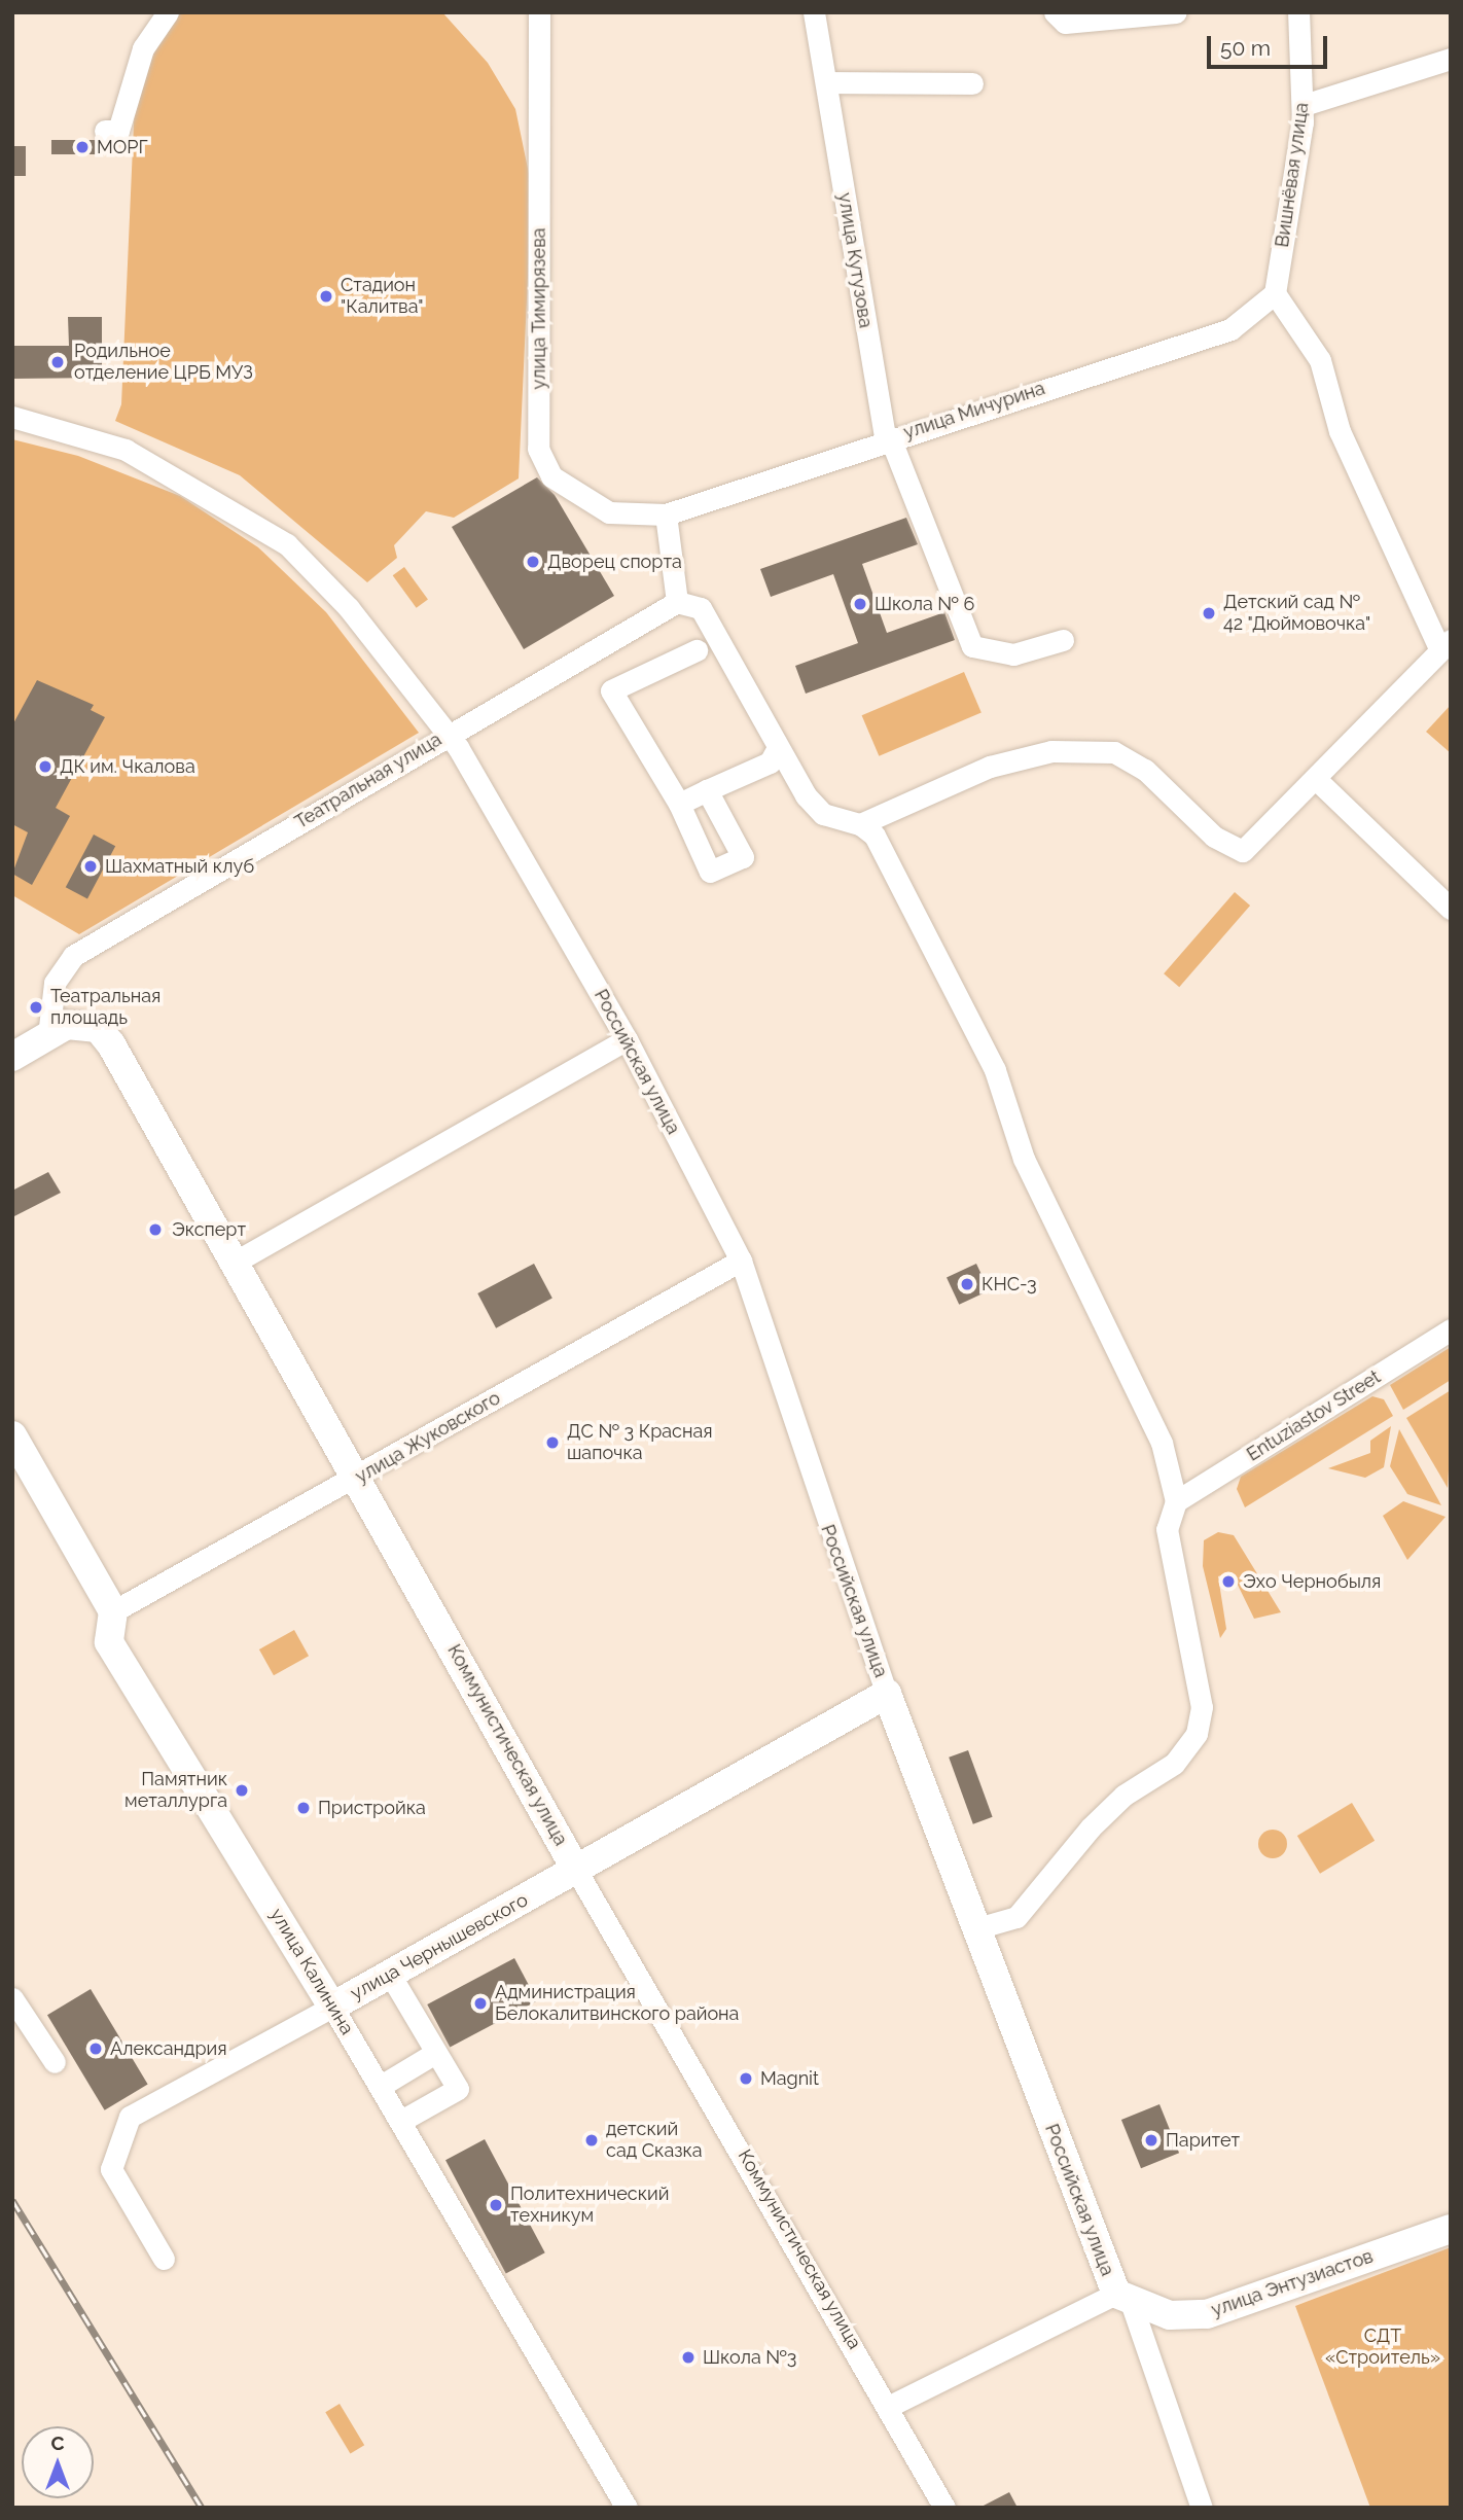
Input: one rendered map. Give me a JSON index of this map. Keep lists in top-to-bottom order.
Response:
{
  "streets": {
    "main road": [
      "Российская улица",
      "Коммунистическая улица",
      "улица Чернышевского",
      "улица Калинина",
      "улица Энтузиастов"
    ],
    "street": [
      "Вишнёвая улица",
      "улица Кутузова",
      "улица Тимирязева",
      "улица Мичурина",
      "Театральная улица",
      "Entuziastov Street",
      "улица Жуковского"
    ]
  },
  "crossings": [
    ["Вишнёвая улица", "улица Мичурина"],
    ["улица Кутузова", "улица Мичурина"],
    ["улица Тимирязева", "улица Мичурина"],
    ["Театральная улица", "Российская улица"],
    ["Театральная улица", "Коммунистическая улица"],
    ["Российская улица", "улица Жуковского"],
    ["Российская улица", "улица Чернышевского"],
    ["Российская улица", "улица Энтузиастов"],
    ["улица Жуковского", "Коммунистическая улица"],
    ["улица Жуковского", "улица Калинина"],
    ["Коммунистическая улица", "улица Чернышевского"],
    ["улица Чернышевского", "улица Калинина"]
  ],
  "parks": ["СДТ «Строитель»"],
  "places": [
    "МОРГ",
    "Стадион \"Калитва\"",
    "Родильное отделение ЦРБ МУЗ",
    "Дворец спорта",
    "Школа № 6",
    "Детский сад № 42 \"Дюймовочка\"",
    "ДК им. Чкалова",
    "Шахматный клуб",
    "Театральная площадь",
    "Эксперт",
    "КНС-3",
    "ДС № 3 Красная шапочка",
    "Эхо Чернобыля",
    "Памятник металлурга",
    "Пристройка",
    "Администрация Белокалитвинского района",
    "Александрия",
    "Magnit",
    "детский сад Сказка",
    "Паритет",
    "Политехнический техникум",
    "Школа №3"
  ],
  "scale_bar": "50 m",
  "north": "top"
}
